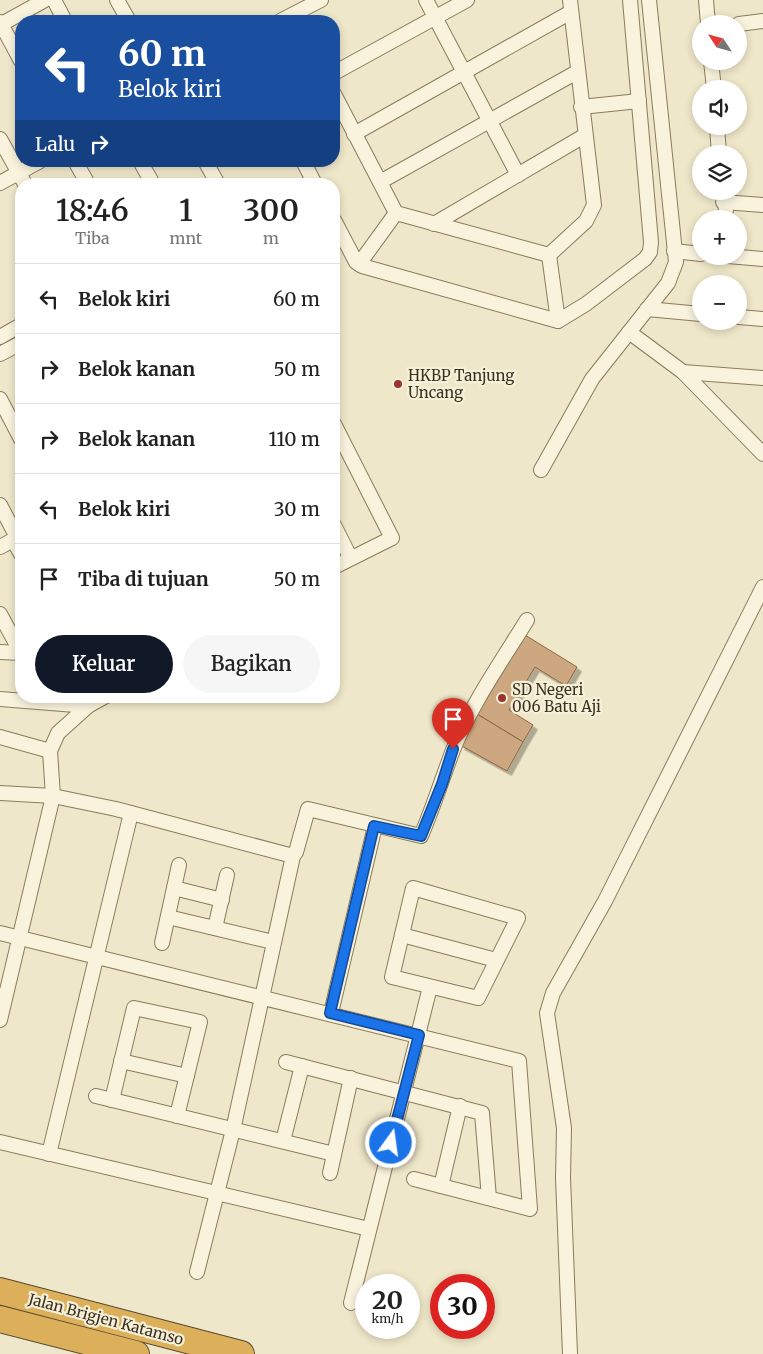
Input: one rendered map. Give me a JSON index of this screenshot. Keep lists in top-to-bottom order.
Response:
{
  "streets": {
    "highway": ["Jalan Brigjen Katamso"]
  },
  "places": ["HKBP Tanjung Uncang", "SD Negeri 006 Batu Aji"],
  "north": "top left",
  "page": {
    "map_buttons": ["+", "−"],
    "turn": ["60 m", "Belok kiri"],
    "then": "Lalu",
    "eta": [
      "18:46",
      "Tiba",
      "1",
      "mnt",
      "300",
      "m"
    ],
    "list": [
      {
        "name": "Belok kiri",
        "value": "60 m"
      },
      {
        "name": "Belok kanan",
        "value": "50 m"
      },
      {
        "name": "Belok kanan",
        "value": "110 m"
      },
      {
        "name": "Belok kiri",
        "value": "30 m"
      },
      {
        "name": "Tiba di tujuan",
        "value": "50 m"
      }
    ],
    "buttons": ["Keluar", "Bagikan"],
    "speed": "20 km/h",
    "limit": "30"
  }
}
